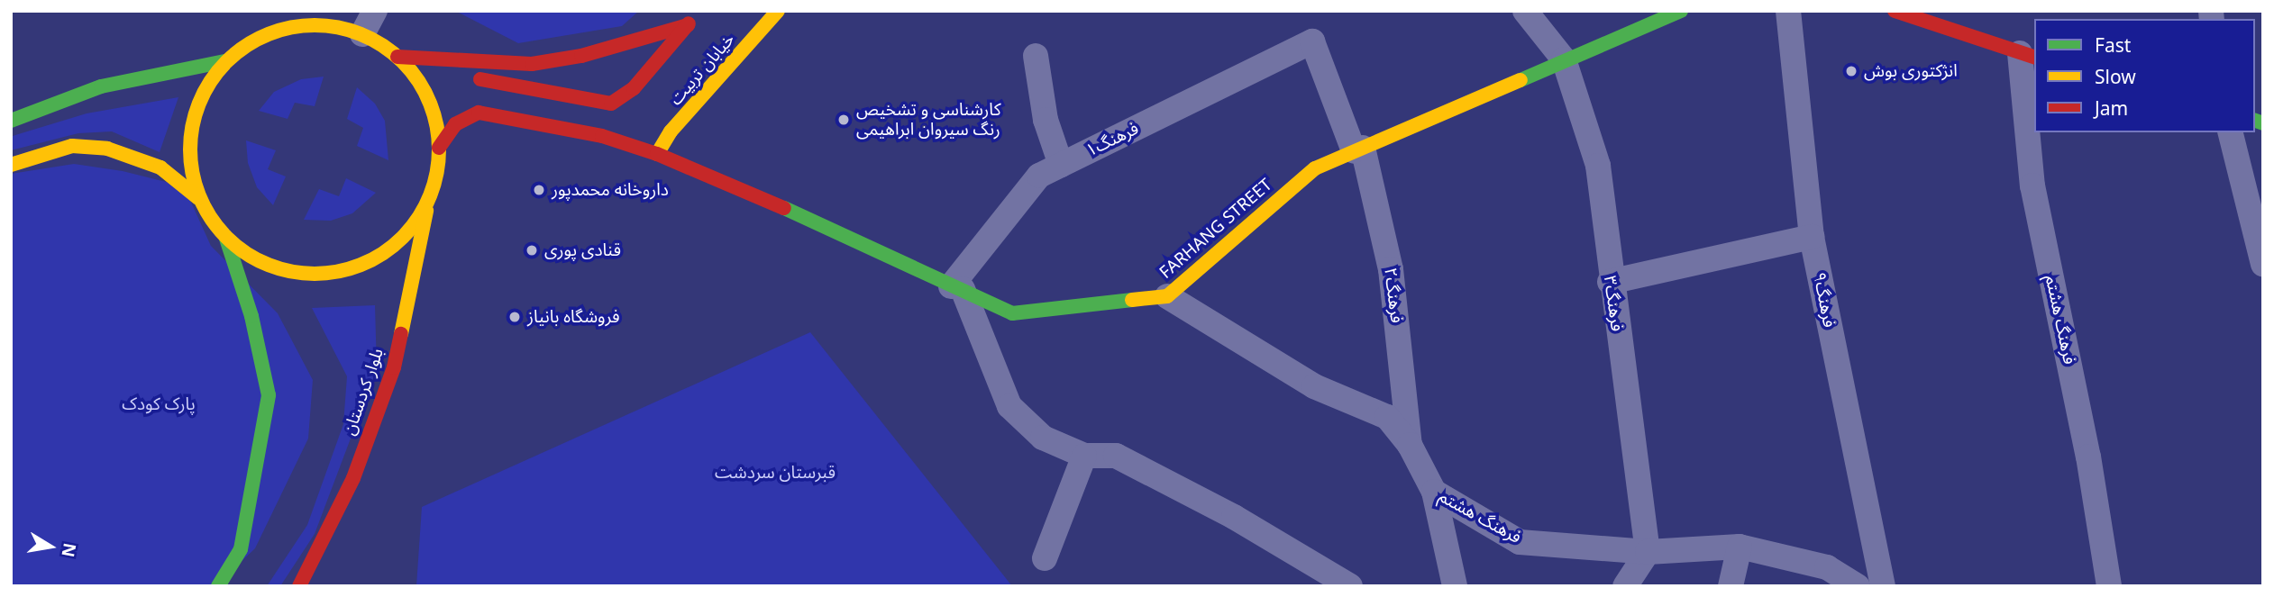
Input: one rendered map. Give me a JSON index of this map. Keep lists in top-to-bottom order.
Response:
{
  "streets": {
    "main road": ["خیابان تربیت", "FARHANG STREET", "بلوار کردستان"],
    "street": [
      "فرهنگ۱",
      "فرهنگ۲",
      "فرهنگ۹",
      "فرهنگ۳",
      "فرهنگ هشتم"
    ]
  },
  "crossings": [
    ["خیابان تربیت", "FARHANG STREET"],
    ["فرهنگ۱", "FARHANG STREET"],
    ["فرهنگ۱", "فرهنگ۲"],
    ["FARHANG STREET", "فرهنگ۲"],
    ["FARHANG STREET", "فرهنگ۳"],
    ["FARHANG STREET", "فرهنگ هشتم"],
    ["فرهنگ۲", "فرهنگ هشتم"],
    ["فرهنگ۳", "فرهنگ هشتم"]
  ],
  "parks": ["پارک کودک", "قبرستان سردشت"],
  "places": [
    "انژکتوری بوش",
    "کارشناسی و تشخیص رنگ سیروان ابراهیمی",
    "داروخانه محمدپور",
    "قنادی پوری",
    "فروشگاه بانیاز"
  ],
  "legend": ["Fast", "Slow", "Jam"],
  "north": "right"
}
